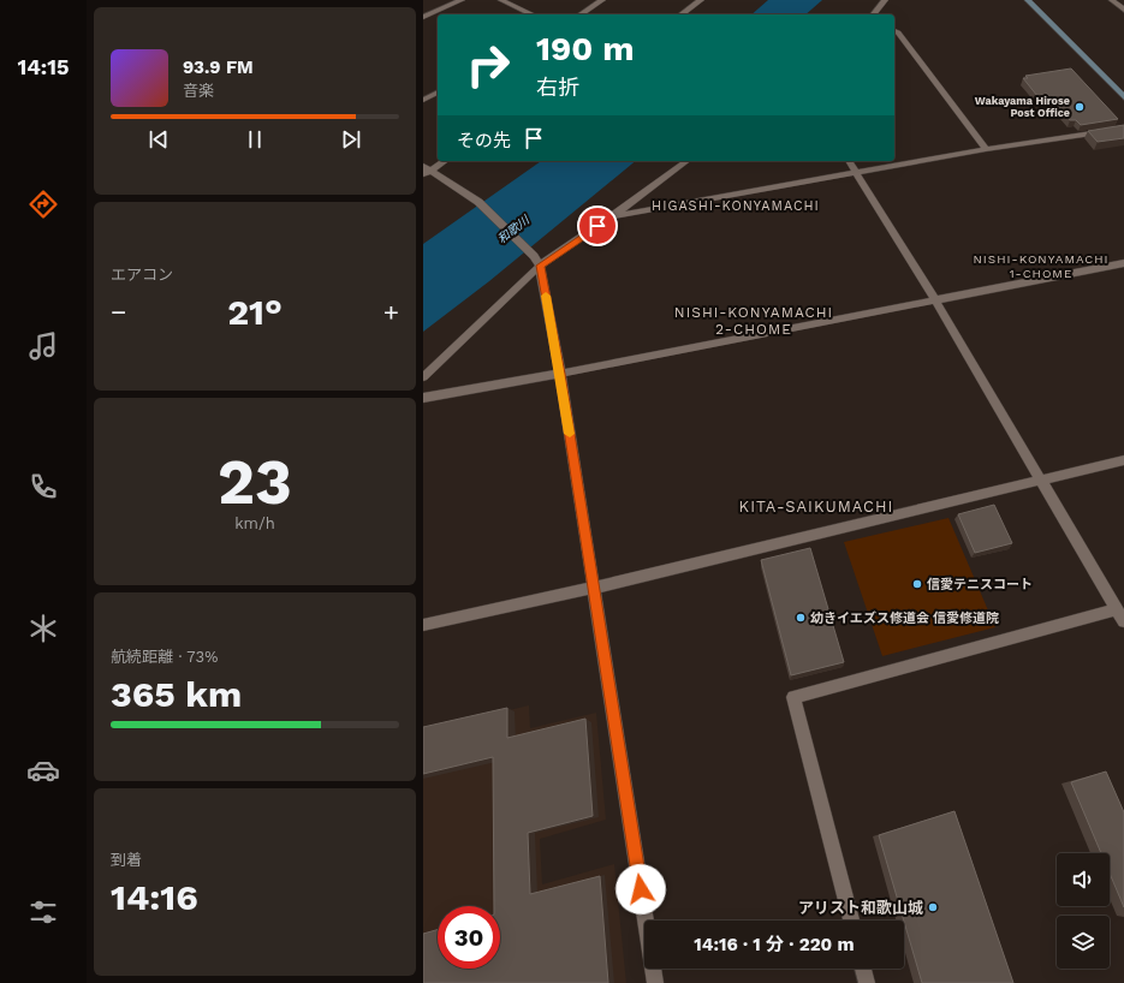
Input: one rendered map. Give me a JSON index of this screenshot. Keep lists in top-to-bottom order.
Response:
{
  "districts": [
    "HIGASHI-KONYAMACHI",
    "NISHI-KONYAMACHI 1-CHOME",
    "NISHI-KONYAMACHI 2-CHOME",
    "KITA-SAIKUMACHI"
  ],
  "water": ["和歌川"],
  "places": [
    "Wakayama Hirose Post Office",
    "信愛テニスコート",
    "幼きイエズス修道会 信愛修道院",
    "アリスト和歌山城"
  ],
  "page": {
    "tabs": "14:15",
    "turn": ["190 m", "右折"],
    "song": ["93.9 FM", "音楽"],
    "then": "その先",
    "tile": [
      "エアコン",
      ["23", "km/h"],
      ["航続距離 · 73%", "365 km"],
      ["到着", "14:16"]
    ],
    "heat": ["−", "21°", "+"],
    "limit": "30",
    "trip": "14:16 · 1 分 · 220 m"
  }
}
